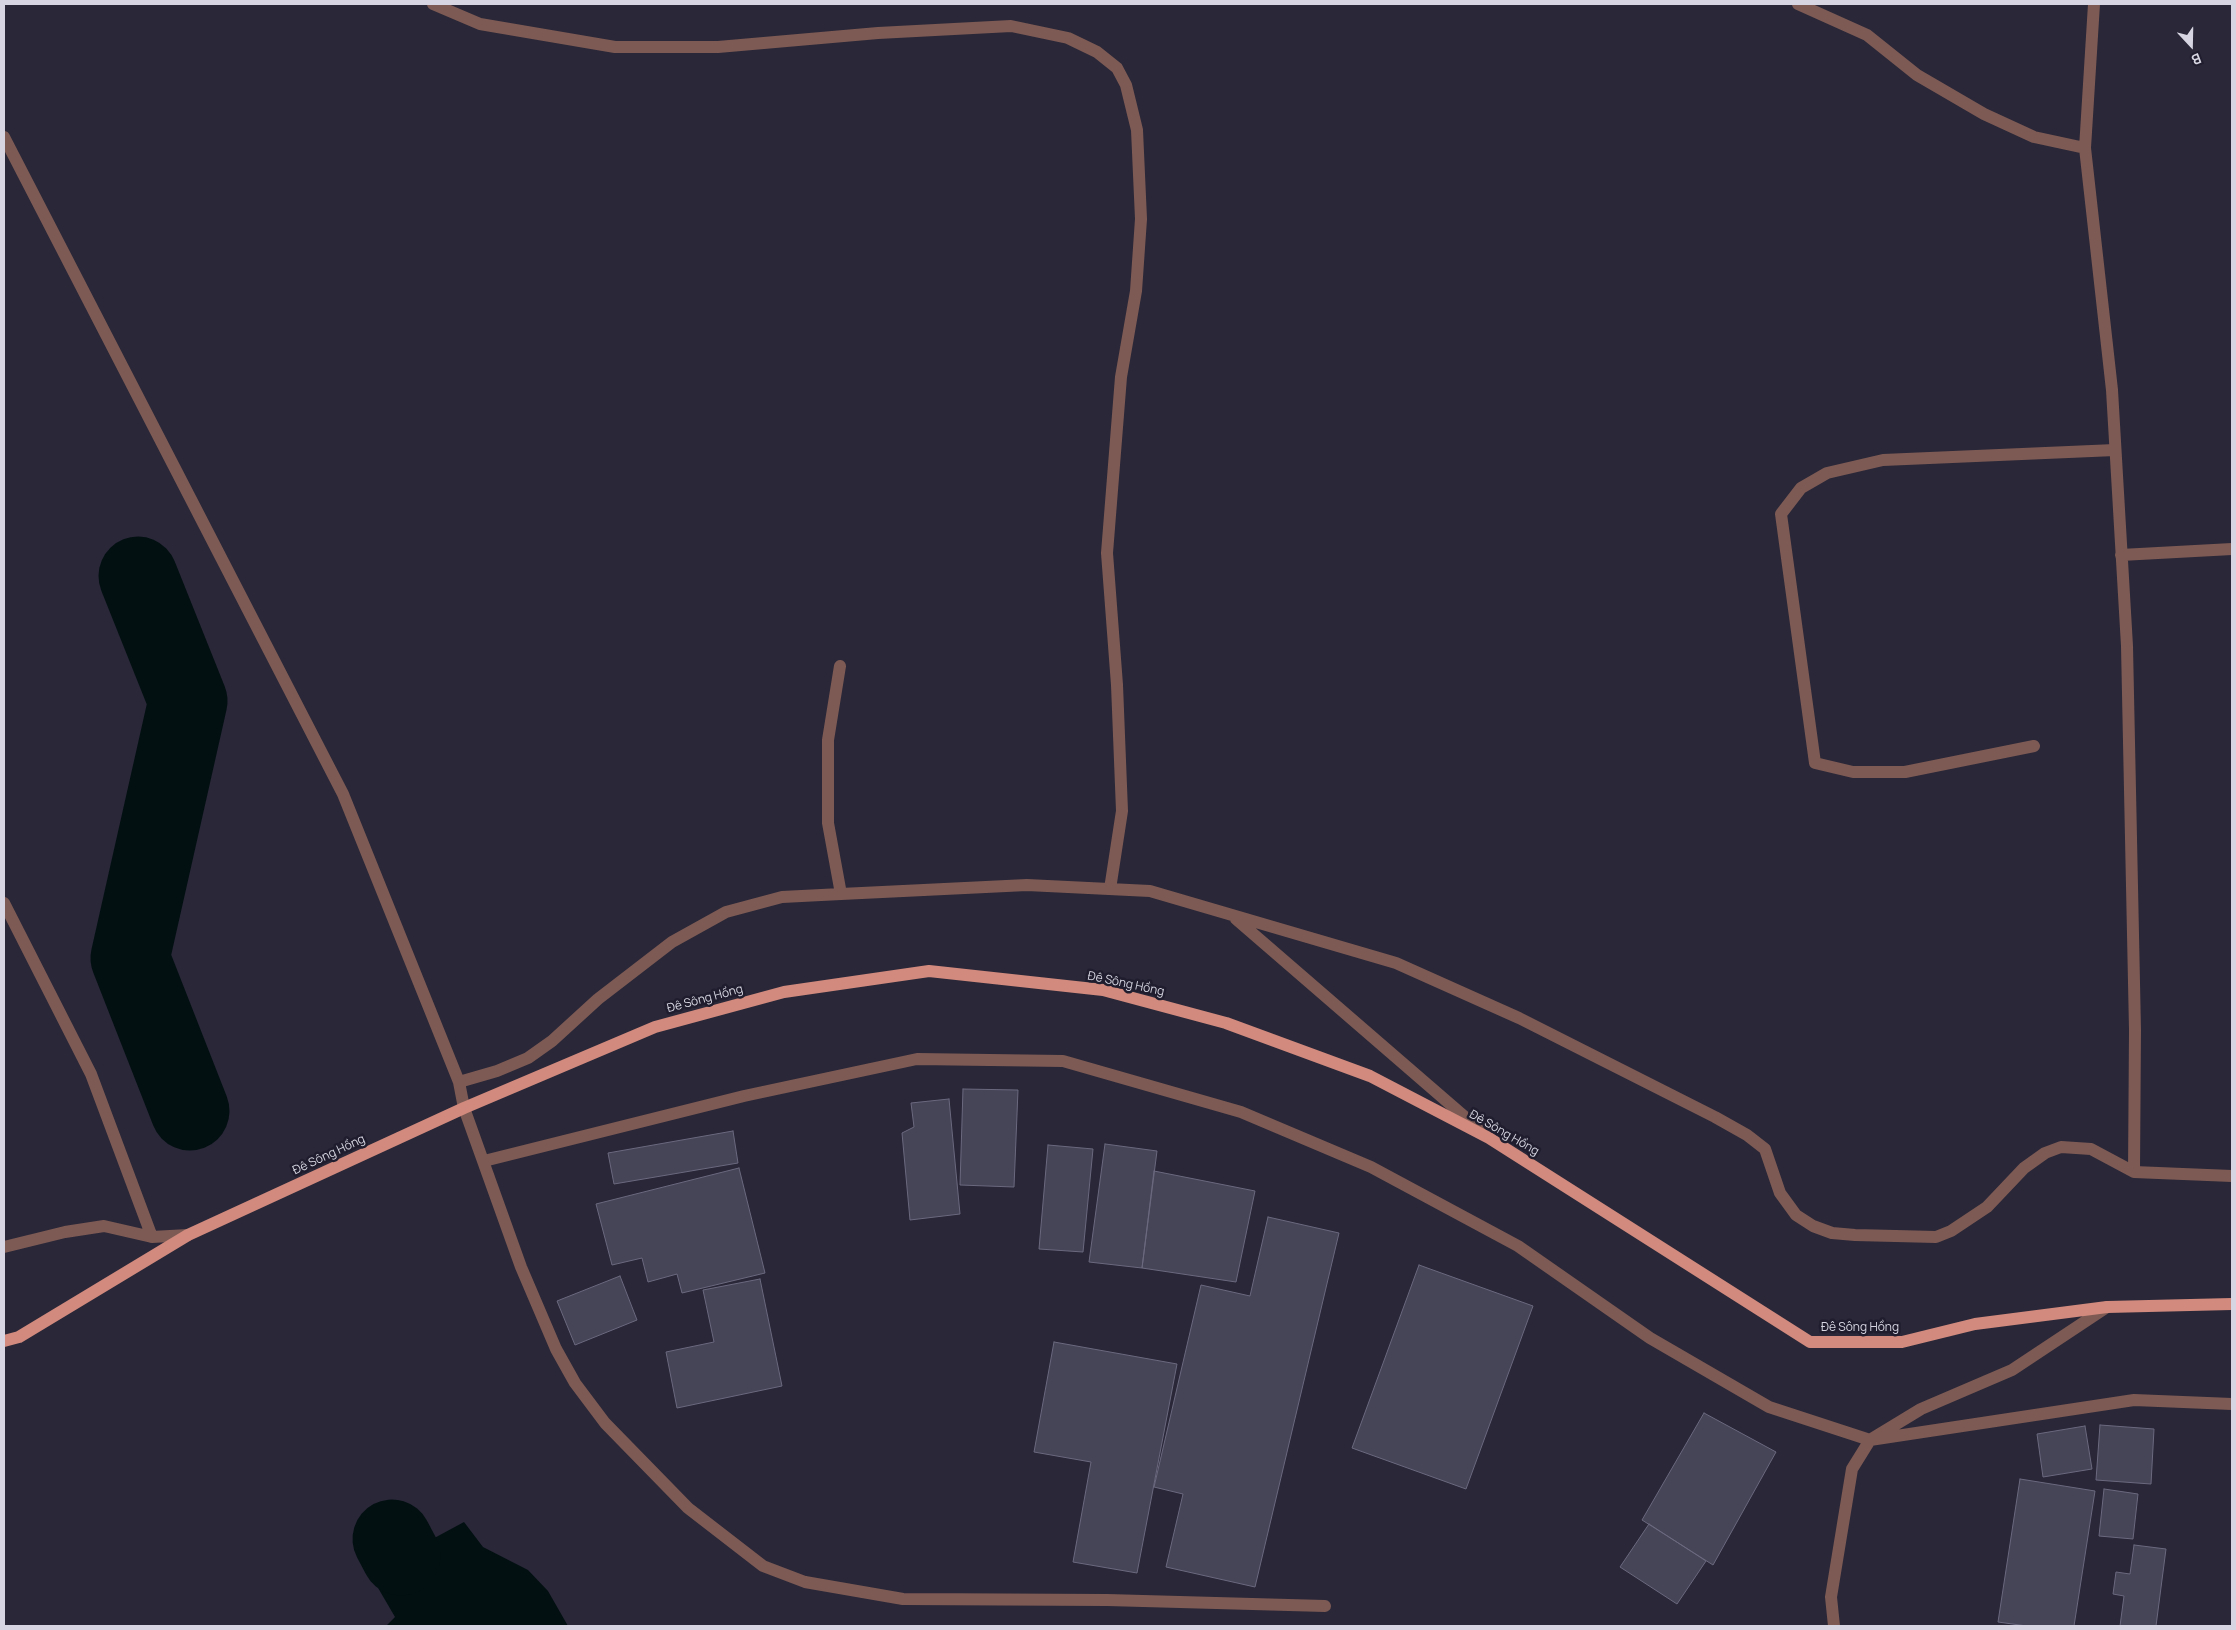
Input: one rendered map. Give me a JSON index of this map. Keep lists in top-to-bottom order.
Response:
{
  "streets": {
    "main road": ["Đê Sông Hồng"]
  },
  "north": "bottom"
}
